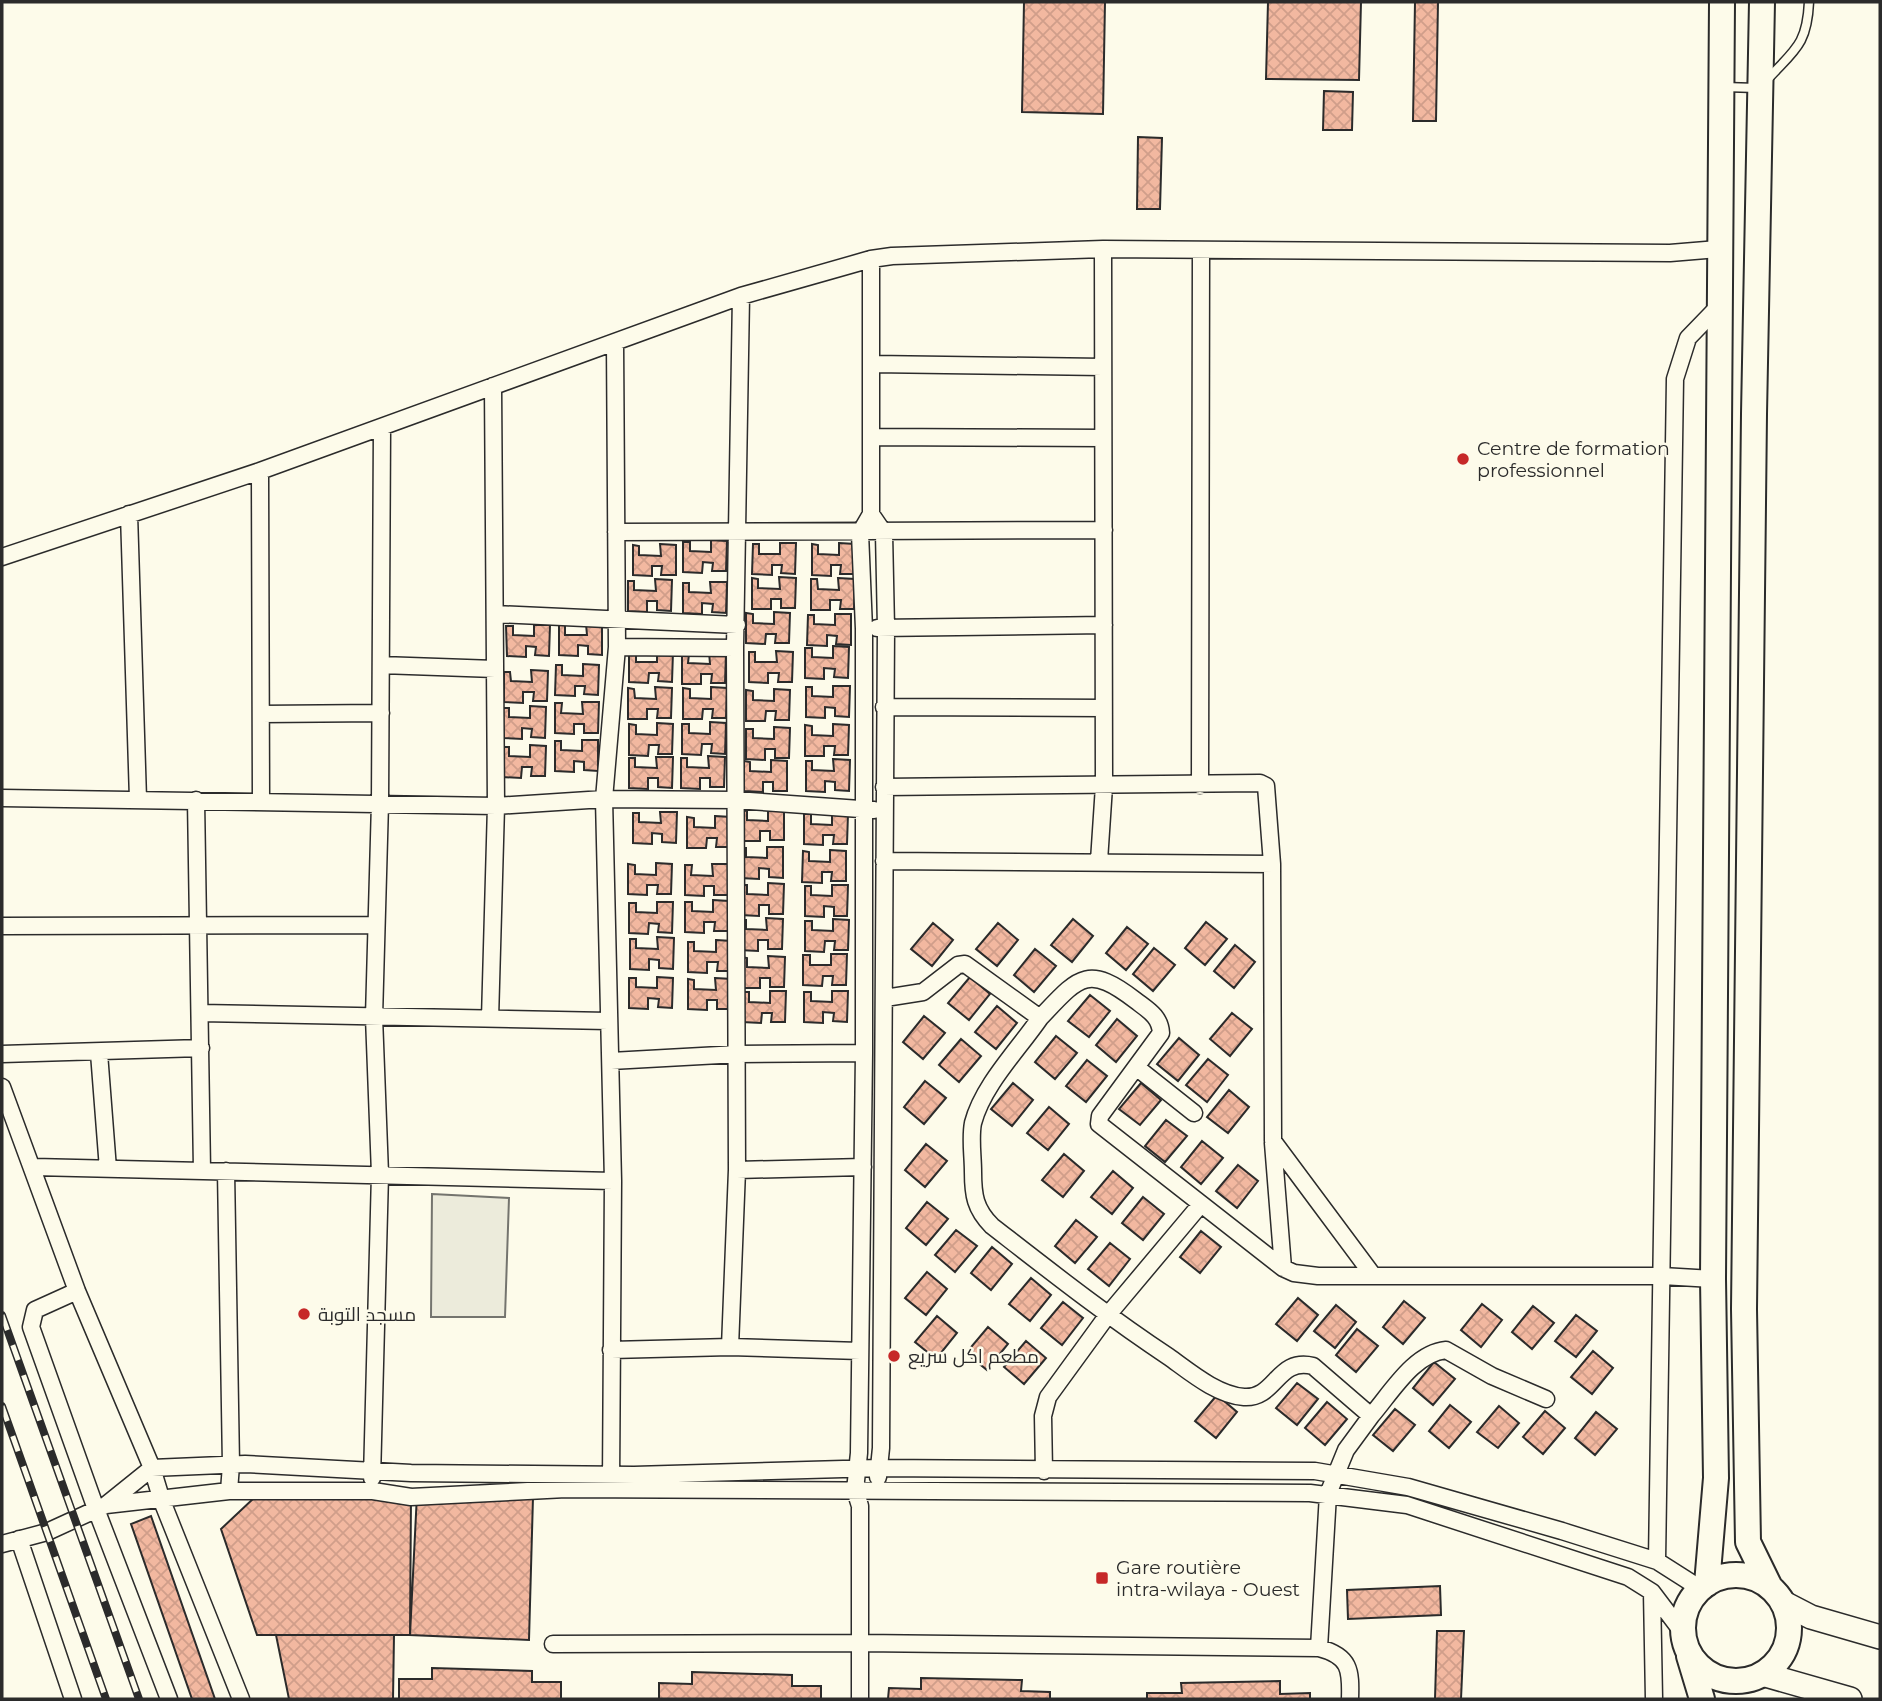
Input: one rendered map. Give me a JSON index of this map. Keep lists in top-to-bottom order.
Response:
{
  "places": {
    "other": ["Centre de formation professionnel", "مسجد التوبة", "مطعم اكل سريع"],
    "transit": ["Gare routière intra-wilaya - Ouest"]
  }
}
